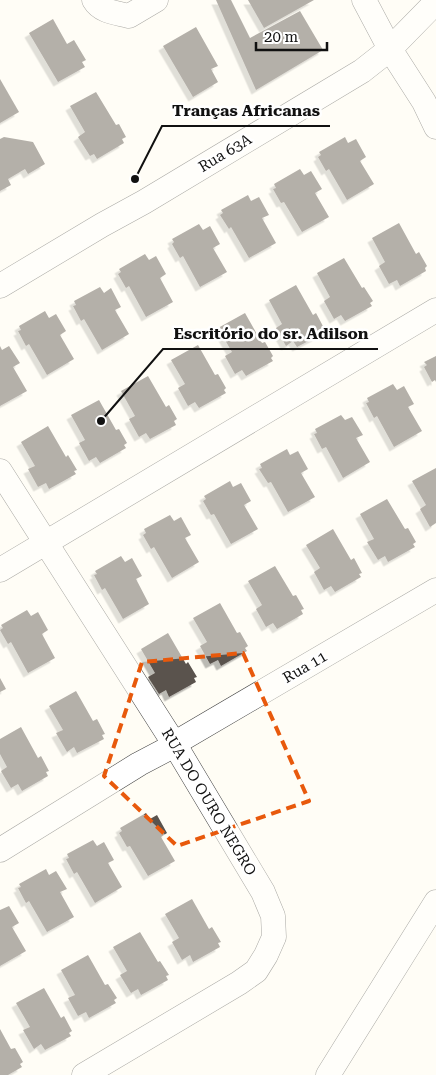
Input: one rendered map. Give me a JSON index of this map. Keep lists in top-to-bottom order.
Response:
{
  "streets": {
    "street": ["Rua 63A", "Rua 11", "RUA DO OURO NEGRO"]
  },
  "crossings": [
    ["Rua 11", "RUA DO OURO NEGRO"]
  ],
  "places": ["Tranças Africanas", "Escritório do sr. Adilson"],
  "scale_bar": "20 m"
}
